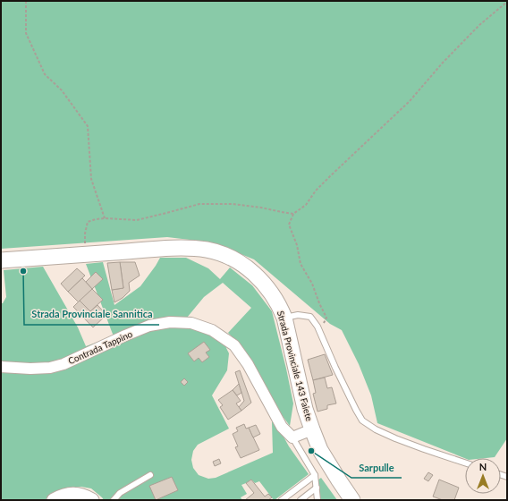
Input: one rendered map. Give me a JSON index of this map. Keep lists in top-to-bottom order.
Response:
{
  "streets": {
    "main road": ["Strada Provinciale 143 Faiete"],
    "street": ["Contrada Tappino"]
  },
  "places": ["Strada Provinciale Sannitica", "Sarpulle"],
  "north": "top"
}
